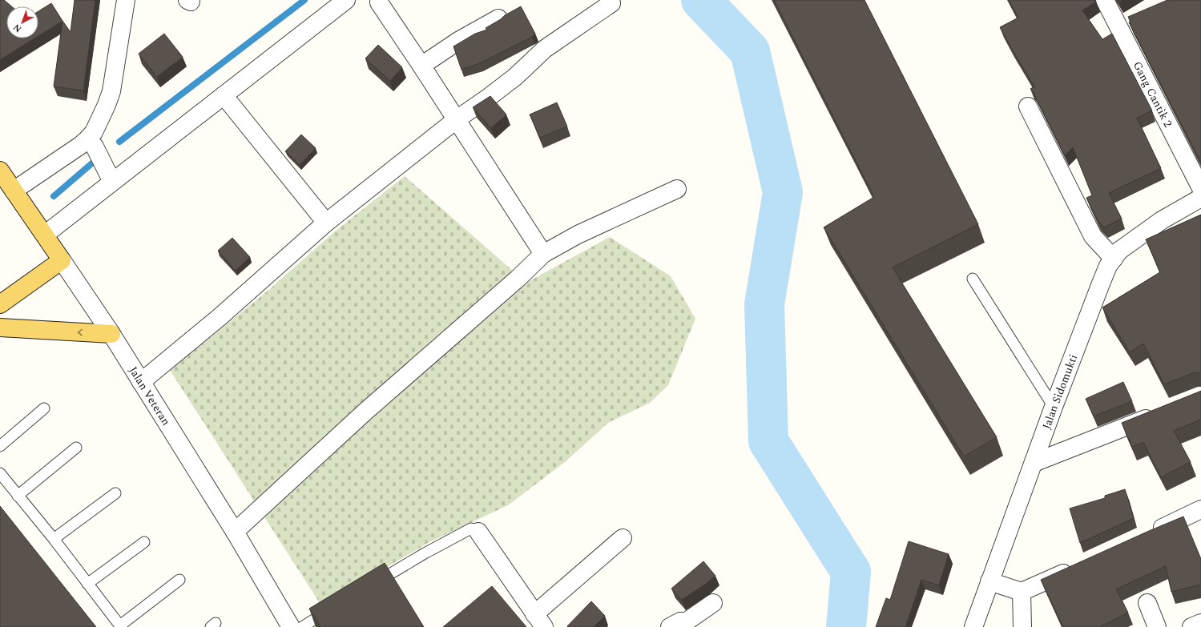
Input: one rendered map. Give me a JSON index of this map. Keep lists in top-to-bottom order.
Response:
{
  "streets": {
    "main road": ["Jalan Veteran"],
    "street": ["Gang Cantik 2", "Jalan Sidomukti"]
  },
  "north": "bottom left"
}
